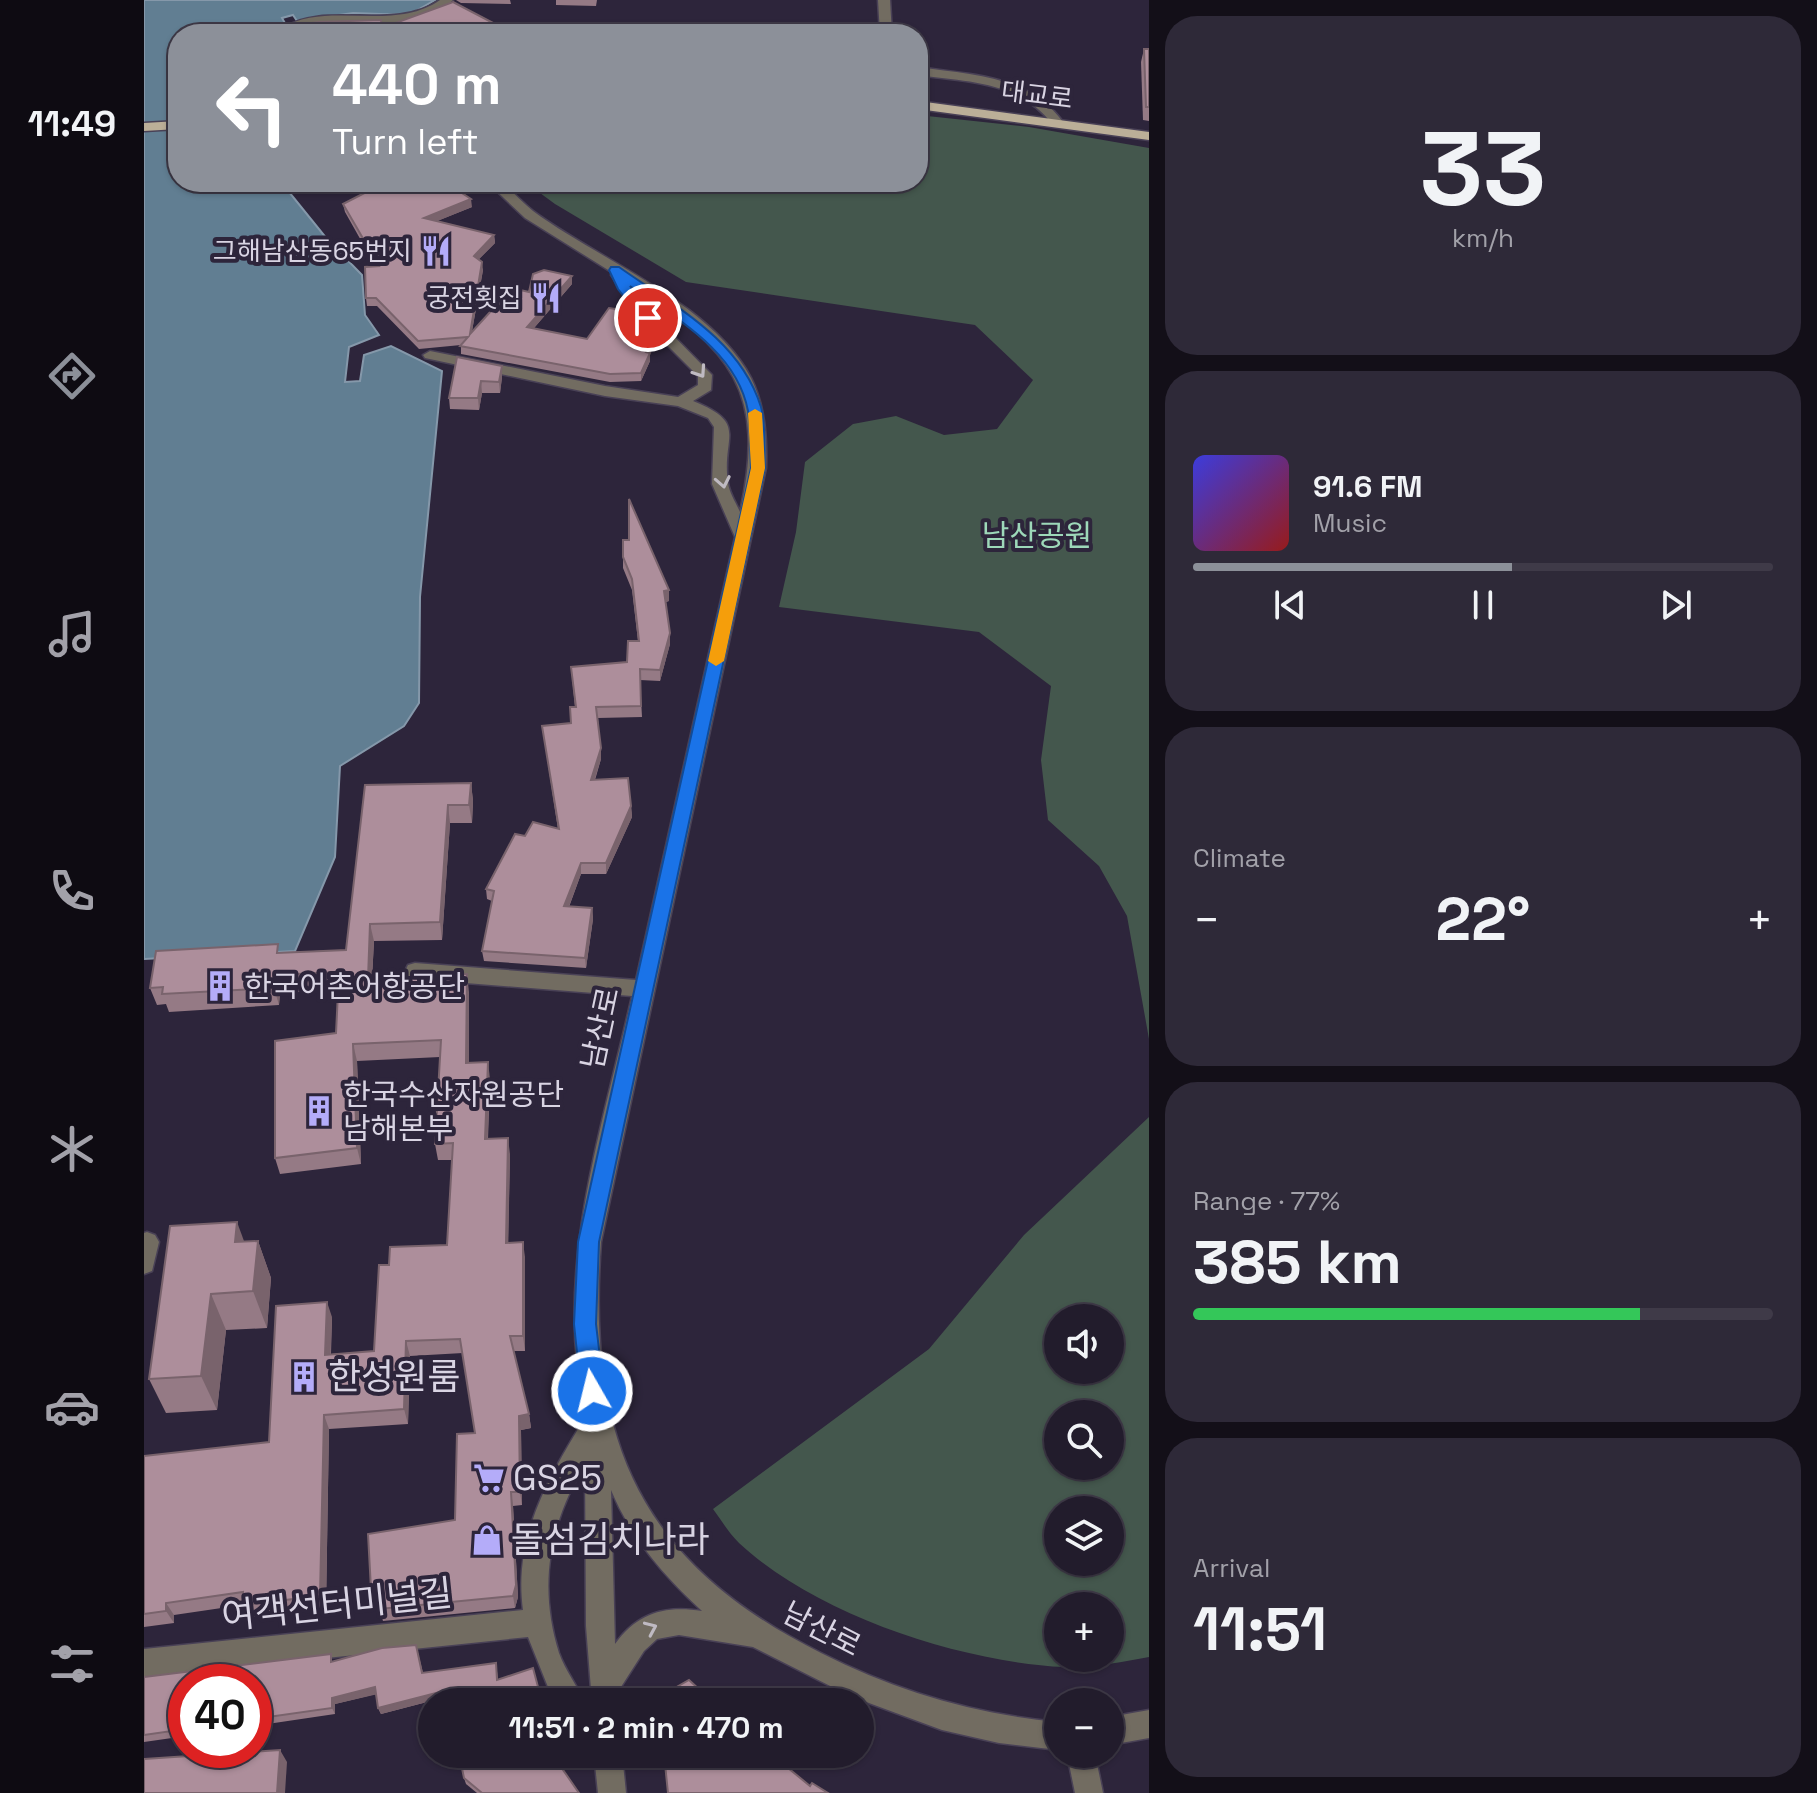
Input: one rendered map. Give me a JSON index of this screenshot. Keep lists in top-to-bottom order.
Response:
{
  "streets": {
    "main road": ["대교로"],
    "street": ["남산로", "여객선터미널길"]
  },
  "parks": ["남산공원"],
  "places": {
    "restaurant": ["그해남산동65번지", "궁전횟집"],
    "building": ["한국어촌어항공단", "한국수산자원공단 남해본부", "한성원룸"],
    "supermarket": ["GS25"],
    "shop": ["돌섬김치나라"]
  },
  "page": {
    "tabs": "11:49",
    "tile": [
      ["33", "km/h"],
      "Climate",
      ["Range · 77%", "385 km"],
      ["Arrival", "11:51"]
    ],
    "turn": ["440 m", "Turn left"],
    "song": ["91.6 FM", "Music"],
    "heat": ["−", "22°", "+"],
    "map_buttons": ["+", "−"],
    "limit": "40",
    "trip": "11:51 · 2 min · 470 m"
  }
}
